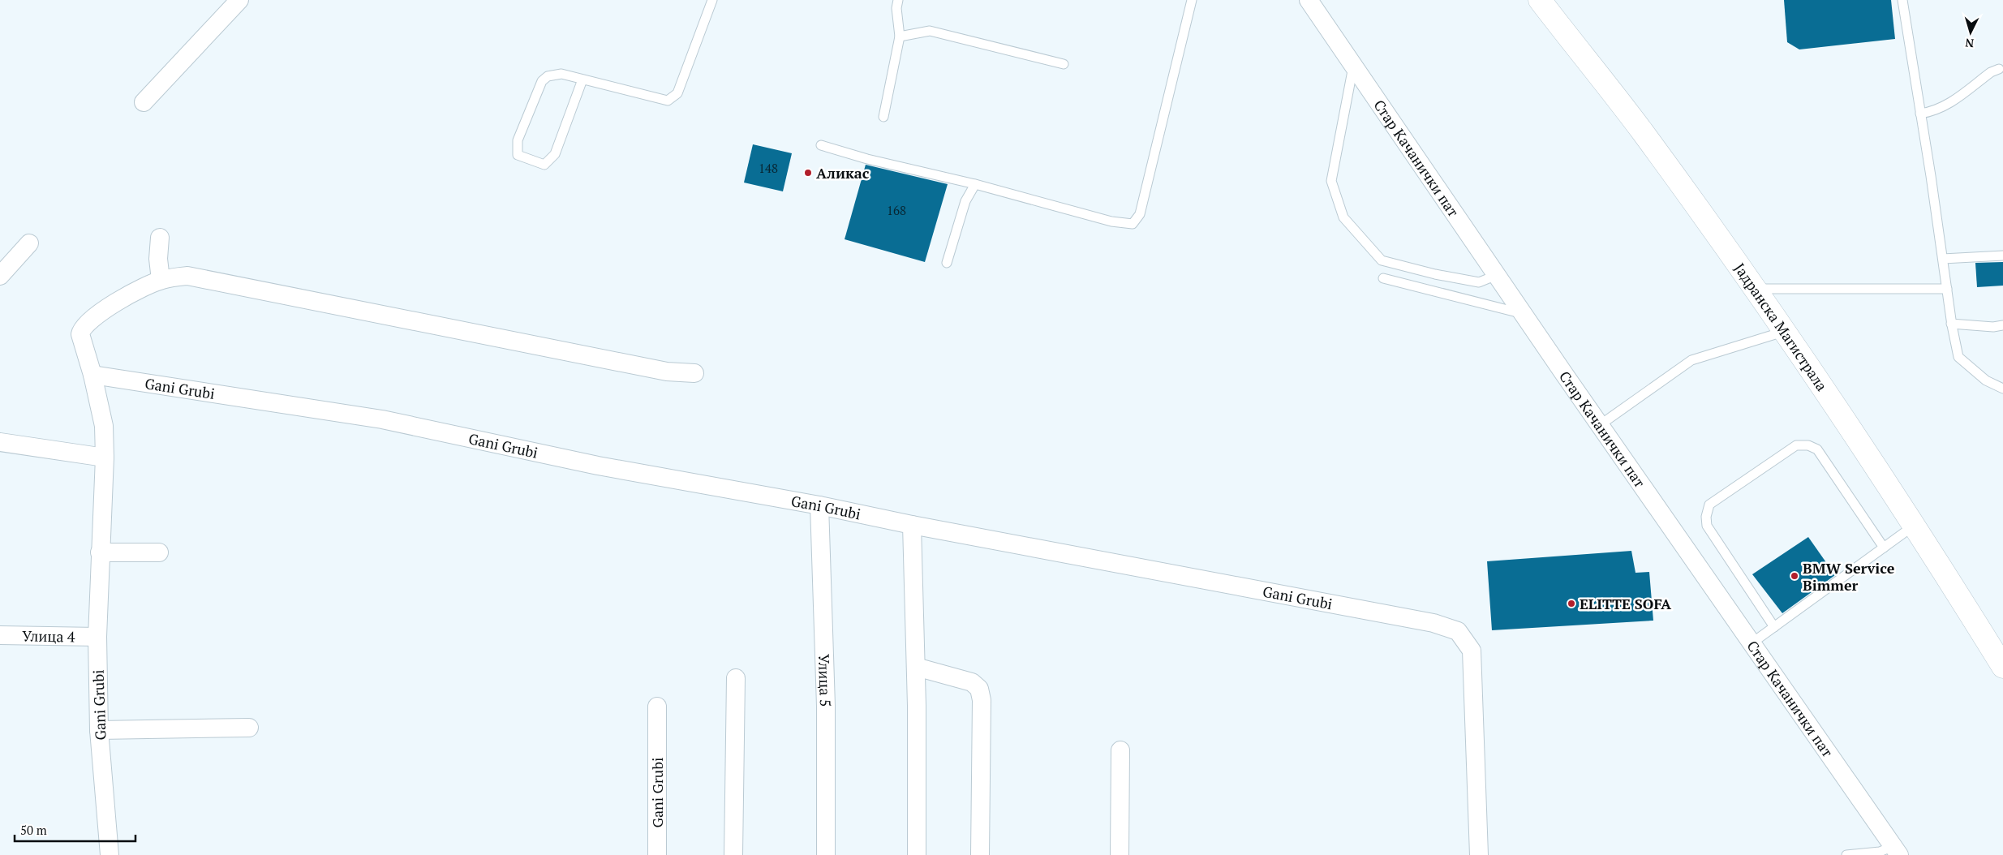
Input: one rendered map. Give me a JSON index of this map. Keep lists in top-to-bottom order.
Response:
{
  "streets": {
    "street": [
      "Стар Качанички пат",
      "Јадранска Магистрала",
      "Gani Grubi",
      "Улица 4",
      "Улица 5"
    ]
  },
  "crossings": [
    ["Gani Grubi", "Улица 4"],
    ["Gani Grubi", "Улица 5"]
  ],
  "places": ["Аликас", "BMW Service Bimmer", "ELITTE SOFA"],
  "house_numbers": ["148", "168"],
  "scale_bar": "50 m",
  "north": "bottom"
}
